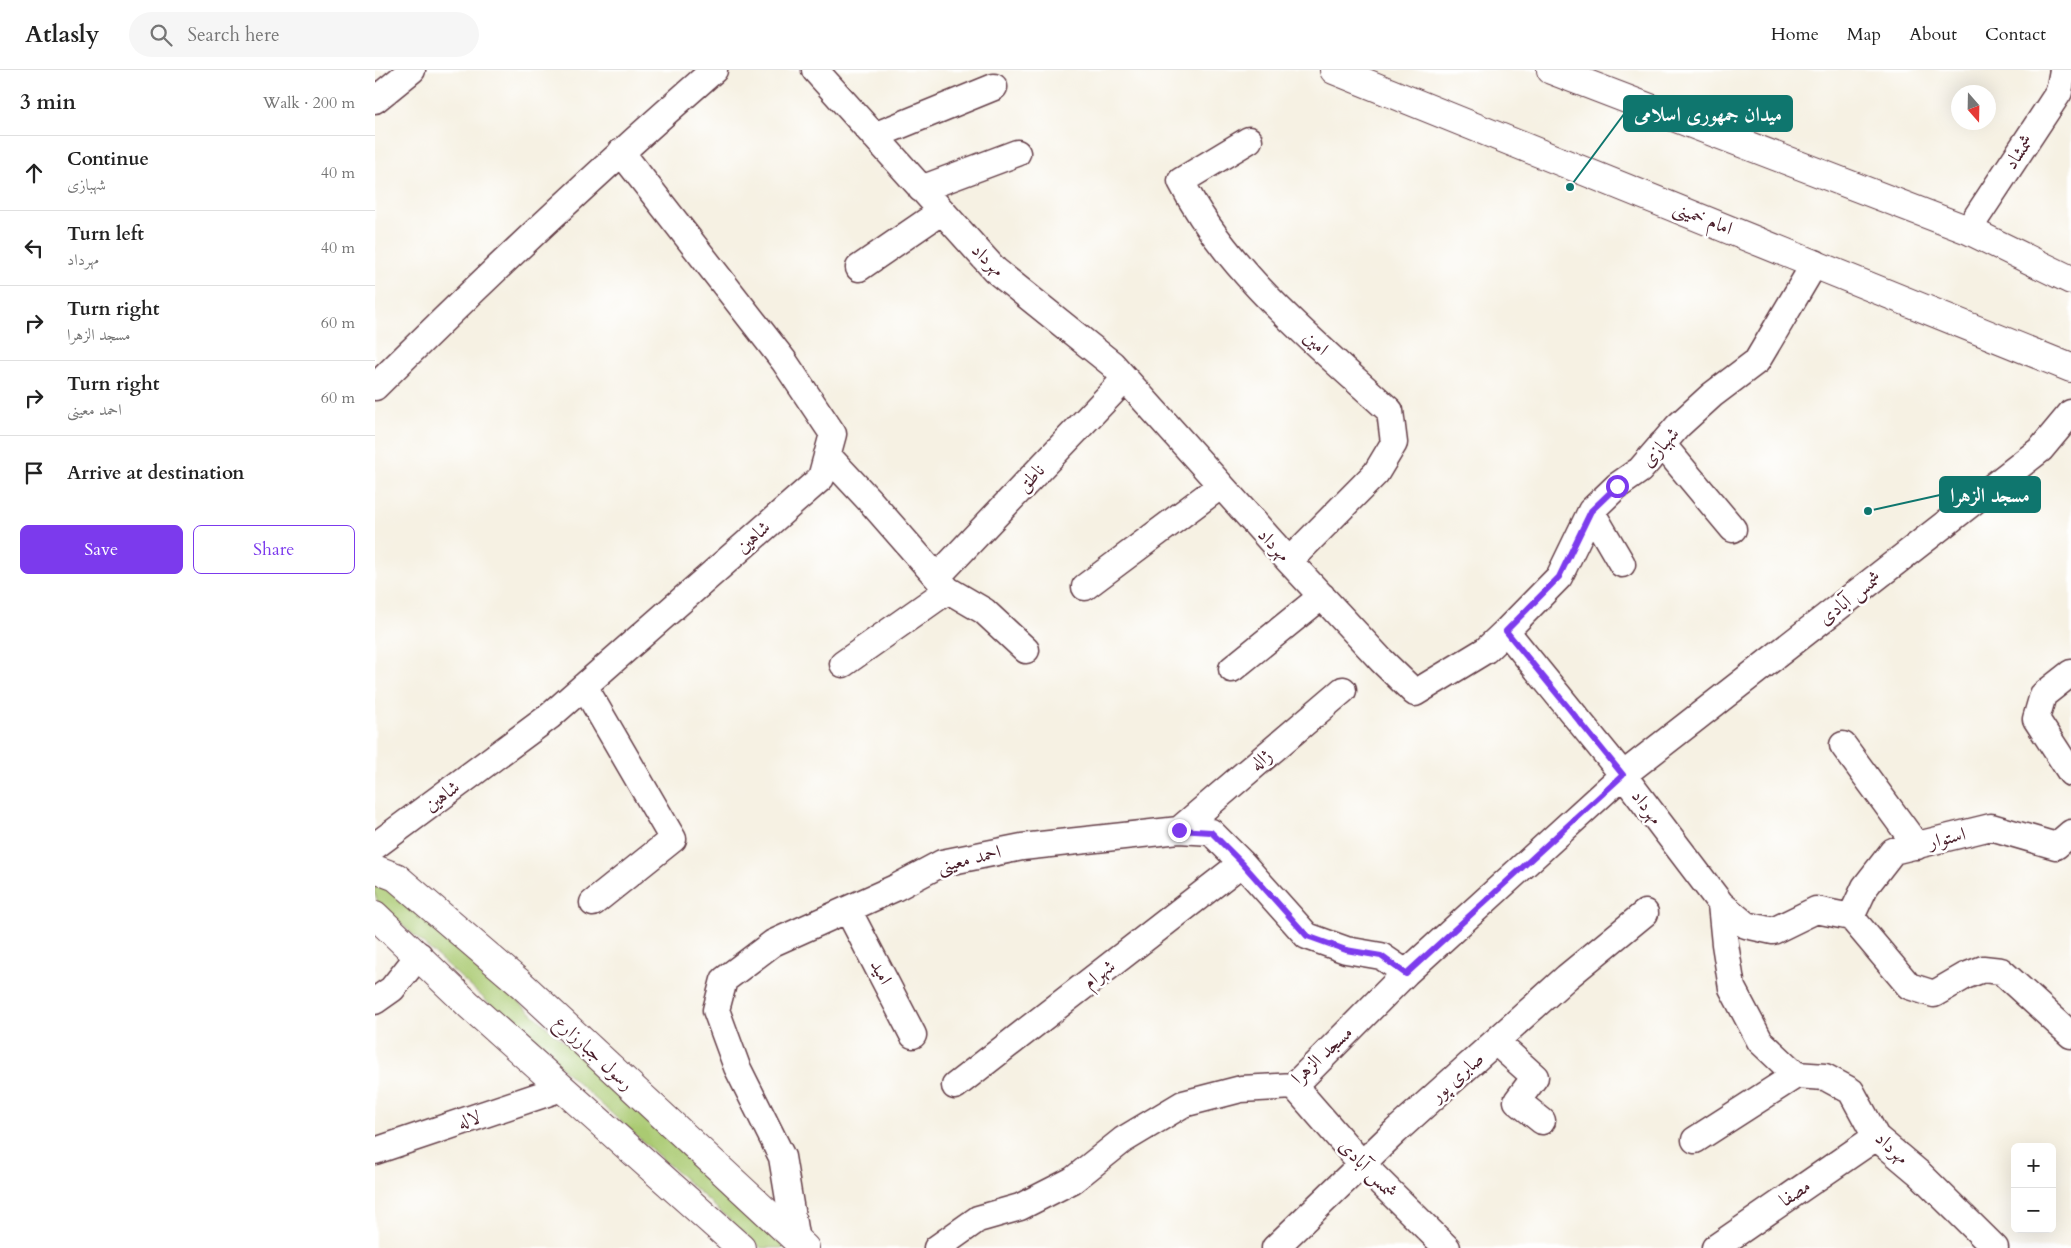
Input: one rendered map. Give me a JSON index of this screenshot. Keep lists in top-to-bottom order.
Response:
{
  "streets": {
    "main road": ["امام خمینی", "رسول جبارزارع"],
    "street": [
      "شمشاد",
      "مهرداد",
      "امین",
      "شهبازی",
      "ناطق",
      "شاهین",
      "شمس آبادی",
      "ژاله",
      "استوار",
      "احمد معینی",
      "امید",
      "شهرام",
      "مسجد الزهرا",
      "صابری پور",
      "لاله",
      "مصفا"
    ]
  },
  "crossings": [
    ["امام خمینی", "شهبازی"],
    ["مهرداد", "امین"],
    ["مهرداد", "شهبازی"],
    ["مهرداد", "ناطق"],
    ["مهرداد", "شمس آبادی"],
    ["مهرداد", "استوار"],
    ["مهرداد", "مسجد الزهرا"],
    ["مهرداد", "مصفا"],
    ["شمس آبادی", "مسجد الزهرا"],
    ["شمس آبادی", "صابری پور"],
    ["ژاله", "احمد معینی"],
    ["احمد معینی", "امید"],
    ["احمد معینی", "شهرام"],
    ["احمد معینی", "رسول جبارزارع"],
    ["احمد معینی", "مسجد الزهرا"]
  ],
  "places": ["میدان جمهوری اسلامی", "مسجد الزهرا"],
  "north": "bottom",
  "page": {
    "header": "Atlasly",
    "search": "Search here",
    "nav": [
      "Home",
      "Map",
      "About",
      "Contact"
    ],
    "heading": ["3 min", "Walk · 200 m"],
    "list": [
      ["Continue", "شهبازی", "40 m"],
      ["Turn left", "مهرداد", "40 m"],
      ["Turn right", "مسجد الزهرا", "60 m"],
      ["Turn right", "احمد معینی", "60 m"],
      "Arrive at destination"
    ],
    "buttons": ["Save", "Share"],
    "map_buttons": ["+", "−"]
  }
}
